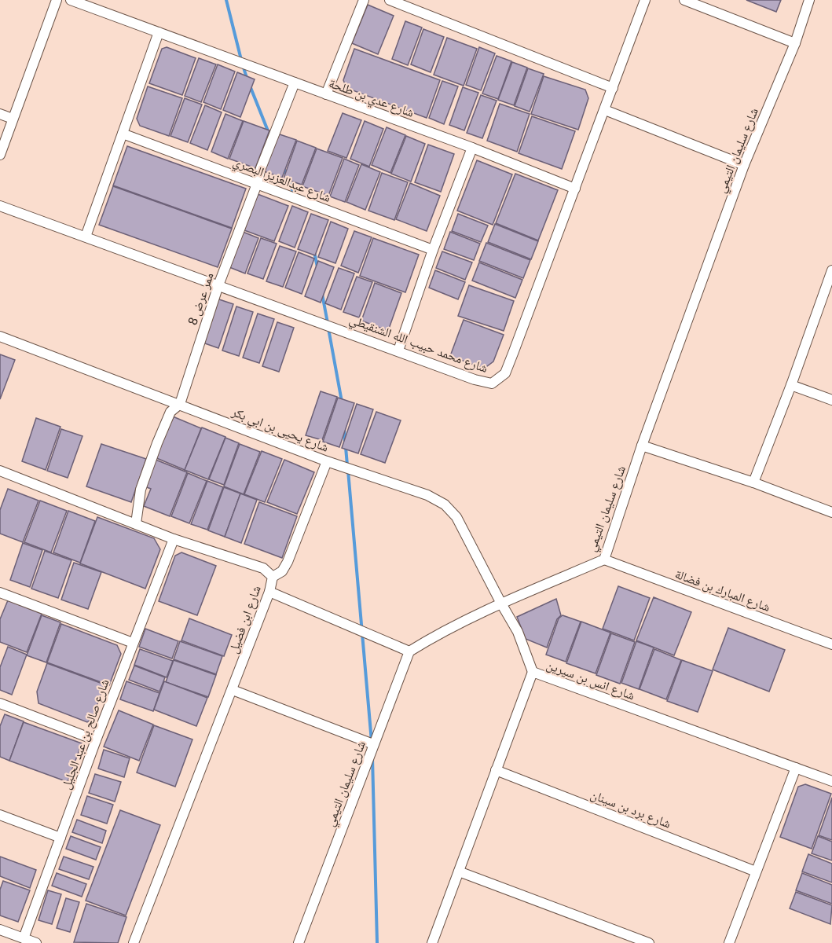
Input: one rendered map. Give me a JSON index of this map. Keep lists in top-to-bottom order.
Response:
{
  "streets": {
    "street": [
      "شارع عدي بن طلحة",
      "شارع سليمان التيمي",
      "شارع عبدالعزيز البصري",
      "ممر عرض 8",
      "شارع محمد حبيب الله الشنقيطي",
      "شارع يحيى بن ابي بكر",
      "شارع المبارك بن فضالة",
      "شارع ابن فضيل",
      "شارع انس بن سيرين",
      "شارع صالح بن عبد الجليل",
      "شارع برد بن سينان"
    ]
  },
  "crossings": [
    ["شارع عدي بن طلحة", "ممر عرض 8"],
    ["شارع عدي بن طلحة", "شارع محمد حبيب الله الشنقيطي"],
    ["شارع سليمان التيمي", "شارع يحيى بن ابي بكر"],
    ["شارع سليمان التيمي", "شارع المبارك بن فضالة"],
    ["شارع عبدالعزيز البصري", "ممر عرض 8"],
    ["ممر عرض 8", "شارع محمد حبيب الله الشنقيطي"],
    ["ممر عرض 8", "شارع يحيى بن ابي بكر"],
    ["ممر عرض 8", "شارع ابن فضيل"],
    ["شارع يحيى بن ابي بكر", "شارع انس بن سيرين"],
    ["شارع ابن فضيل", "شارع صالح بن عبد الجليل"],
    ["شارع انس بن سيرين", "شارع برد بن سينان"]
  ]
}
